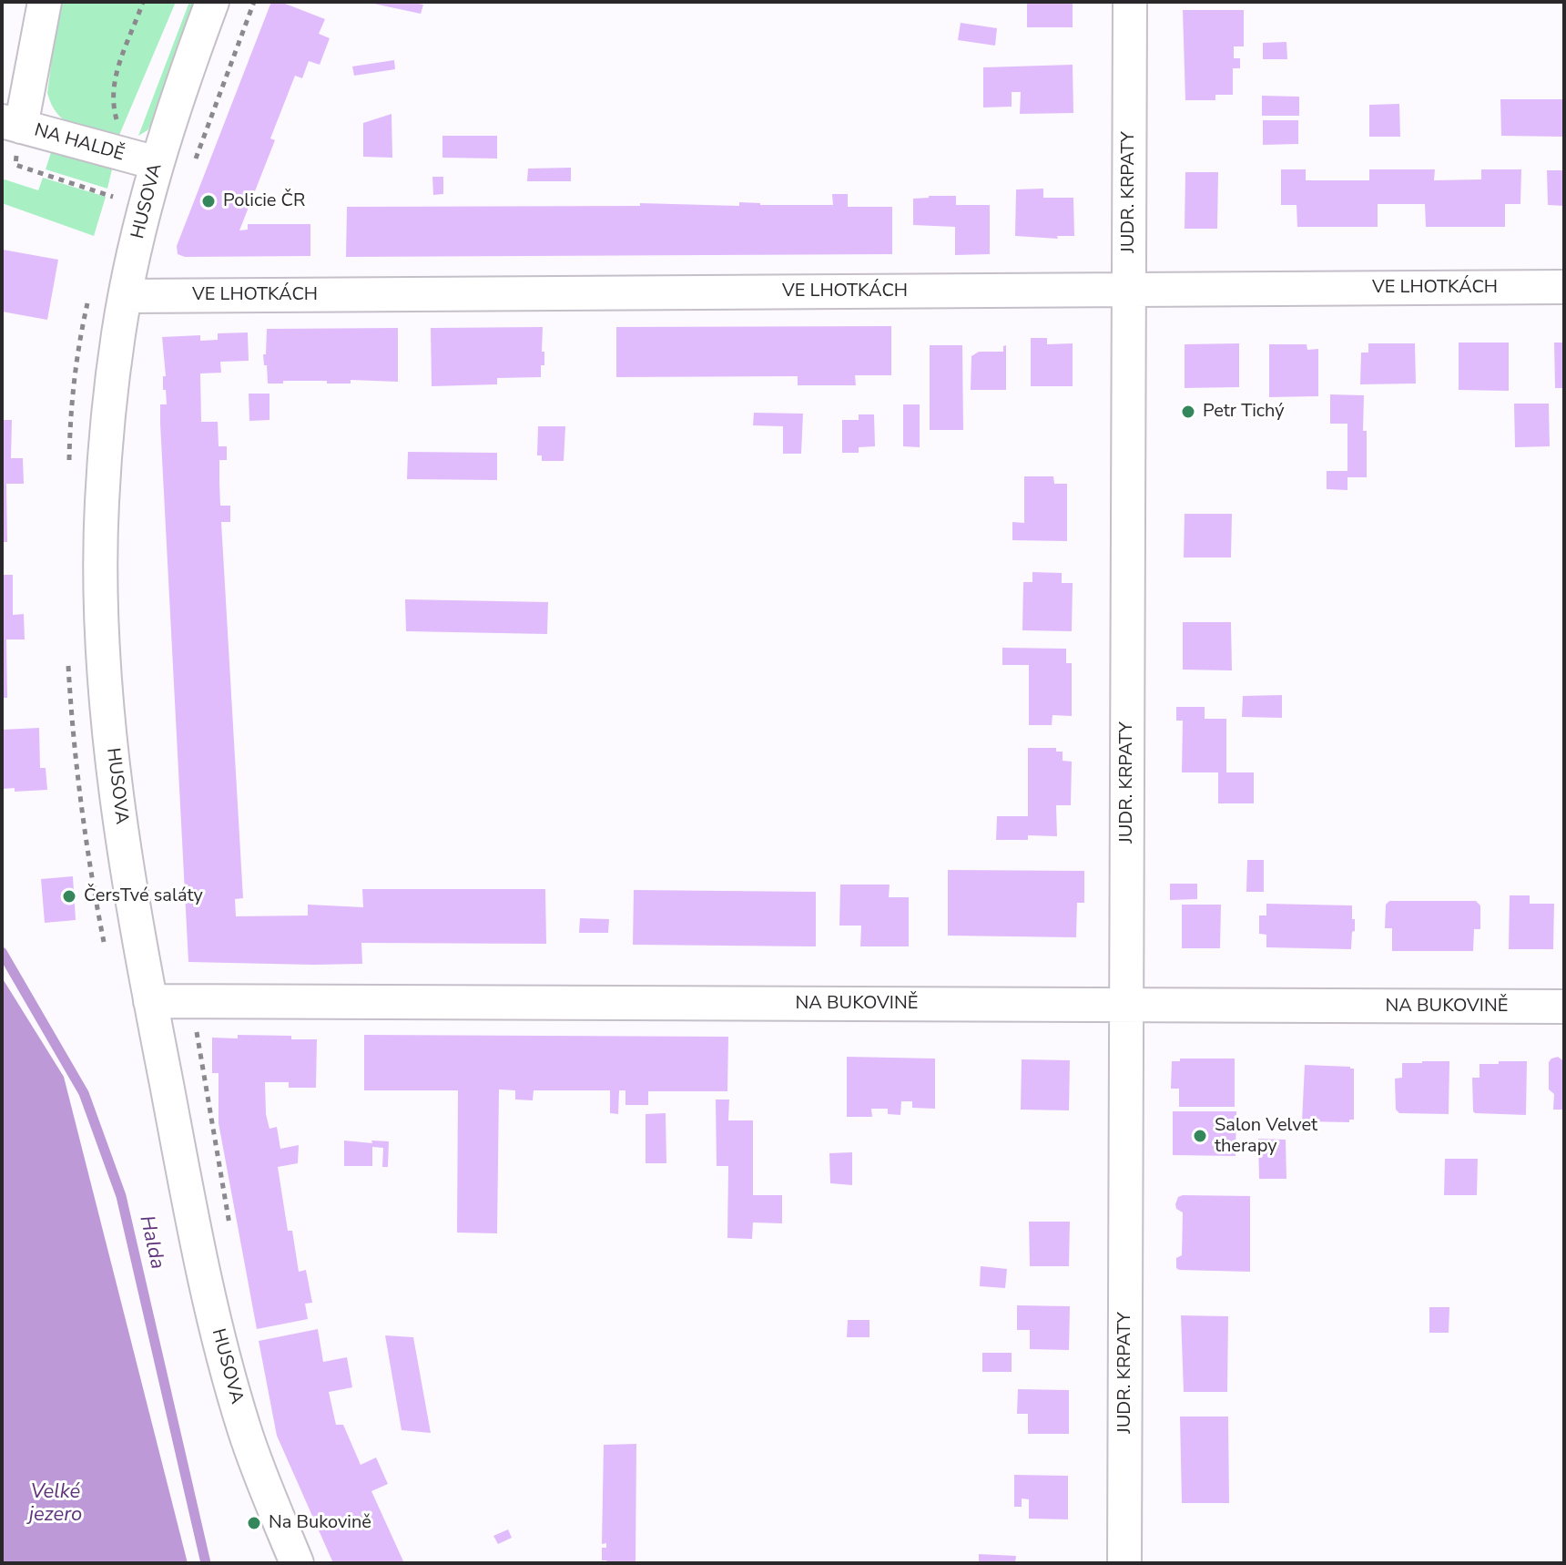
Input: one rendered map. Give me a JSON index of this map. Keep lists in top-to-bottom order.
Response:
{
  "streets": {
    "street": [
      "NA HALDĚ",
      "JUDR. KRPATY",
      "HUSOVA",
      "VE LHOTKÁCH",
      "NA BUKOVINĚ"
    ]
  },
  "crossings": [
    ["NA HALDĚ", "HUSOVA"],
    ["JUDR. KRPATY", "VE LHOTKÁCH"],
    ["JUDR. KRPATY", "NA BUKOVINĚ"],
    ["HUSOVA", "VE LHOTKÁCH"],
    ["HUSOVA", "NA BUKOVINĚ"]
  ],
  "water": ["Halda", "Velké jezero"],
  "places": [
    "Policie ČR",
    "Petr Tichý",
    "ČersTvé saláty",
    "Salon Velvet therapy",
    "Na Bukovině"
  ]
}
